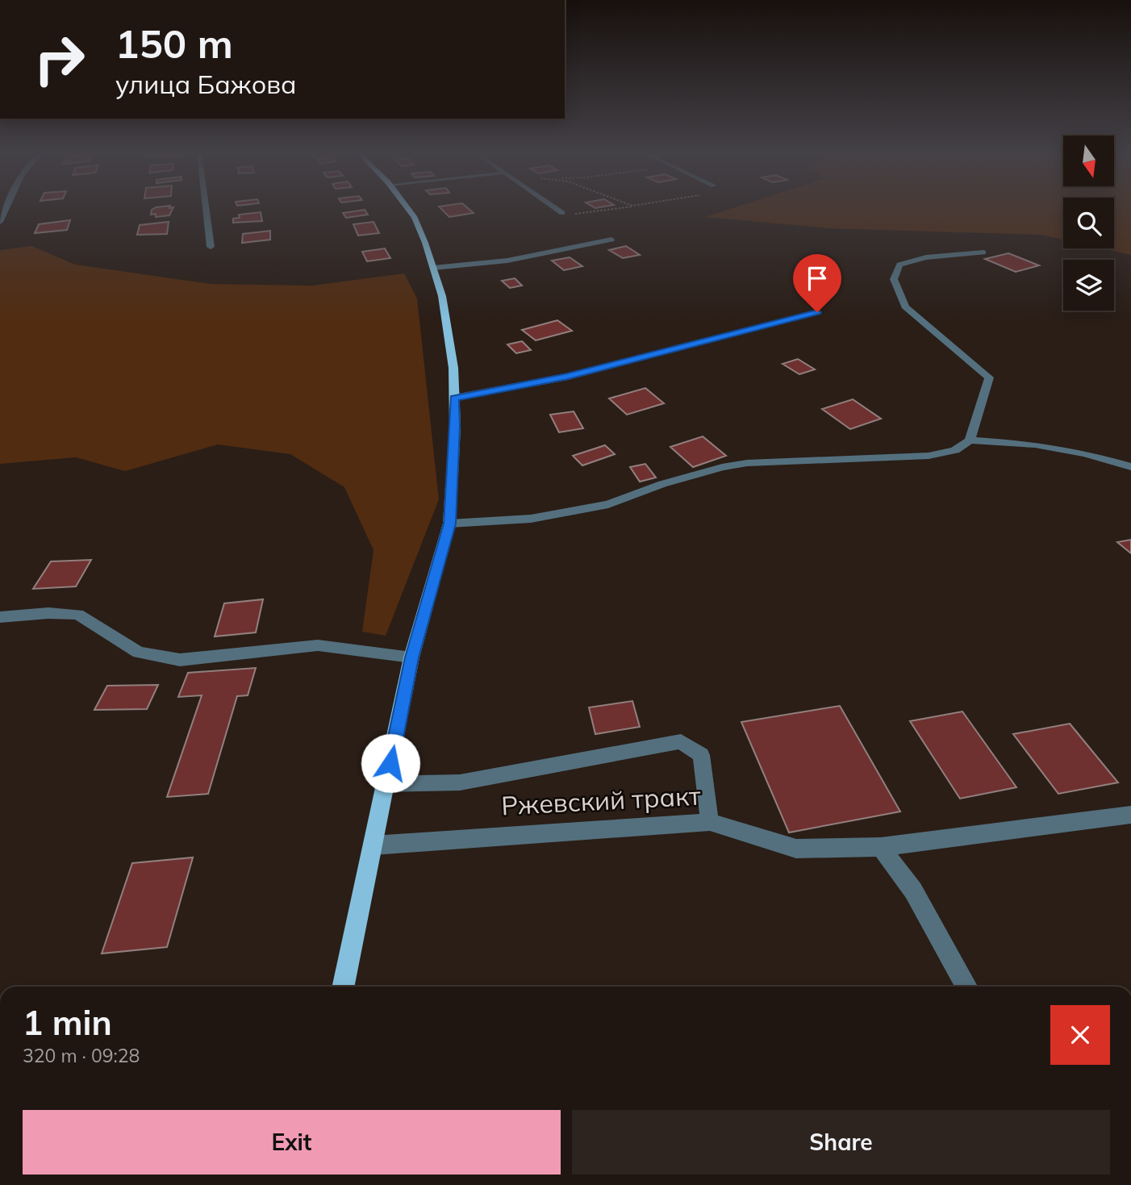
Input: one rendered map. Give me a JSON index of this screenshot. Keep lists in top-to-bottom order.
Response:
{
  "streets": {
    "street": ["Ржевский тракт"]
  },
  "north": "bottom",
  "page": {
    "turn": ["150 m", "улица Бажова"],
    "heading": ["1 min", "320 m · 09:28"],
    "buttons": ["Exit", "Share"]
  }
}
